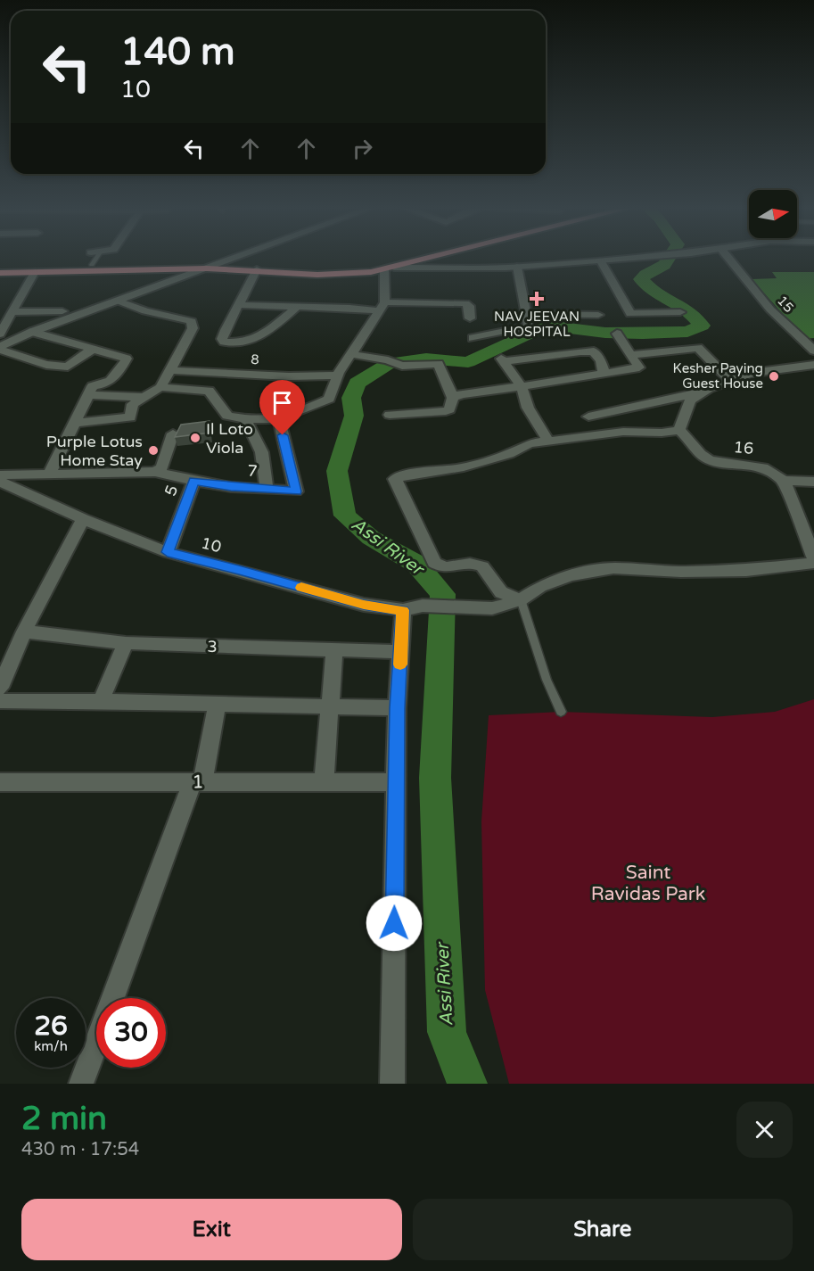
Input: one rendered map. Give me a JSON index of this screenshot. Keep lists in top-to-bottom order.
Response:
{
  "streets": {
    "street": [
      "15",
      "8",
      "16",
      "7",
      "5",
      "10",
      "3",
      "1"
    ]
  },
  "crossings": [
    ["7", "5"],
    ["5", "10"]
  ],
  "water": ["Assi River"],
  "parks": ["Saint Ravidas Park"],
  "places": {
    "health": ["NAV JEEVAN HOSPITAL"],
    "other": ["Kesher Paying Guest House", "Il Loto Viola", "Purple Lotus Home Stay"]
  },
  "north": "right",
  "page": {
    "turn": ["140 m", "10"],
    "speed": "26 km/h",
    "limit": "30",
    "heading": ["2 min", "430 m · 17:54"],
    "buttons": ["Exit", "Share"]
  }
}
